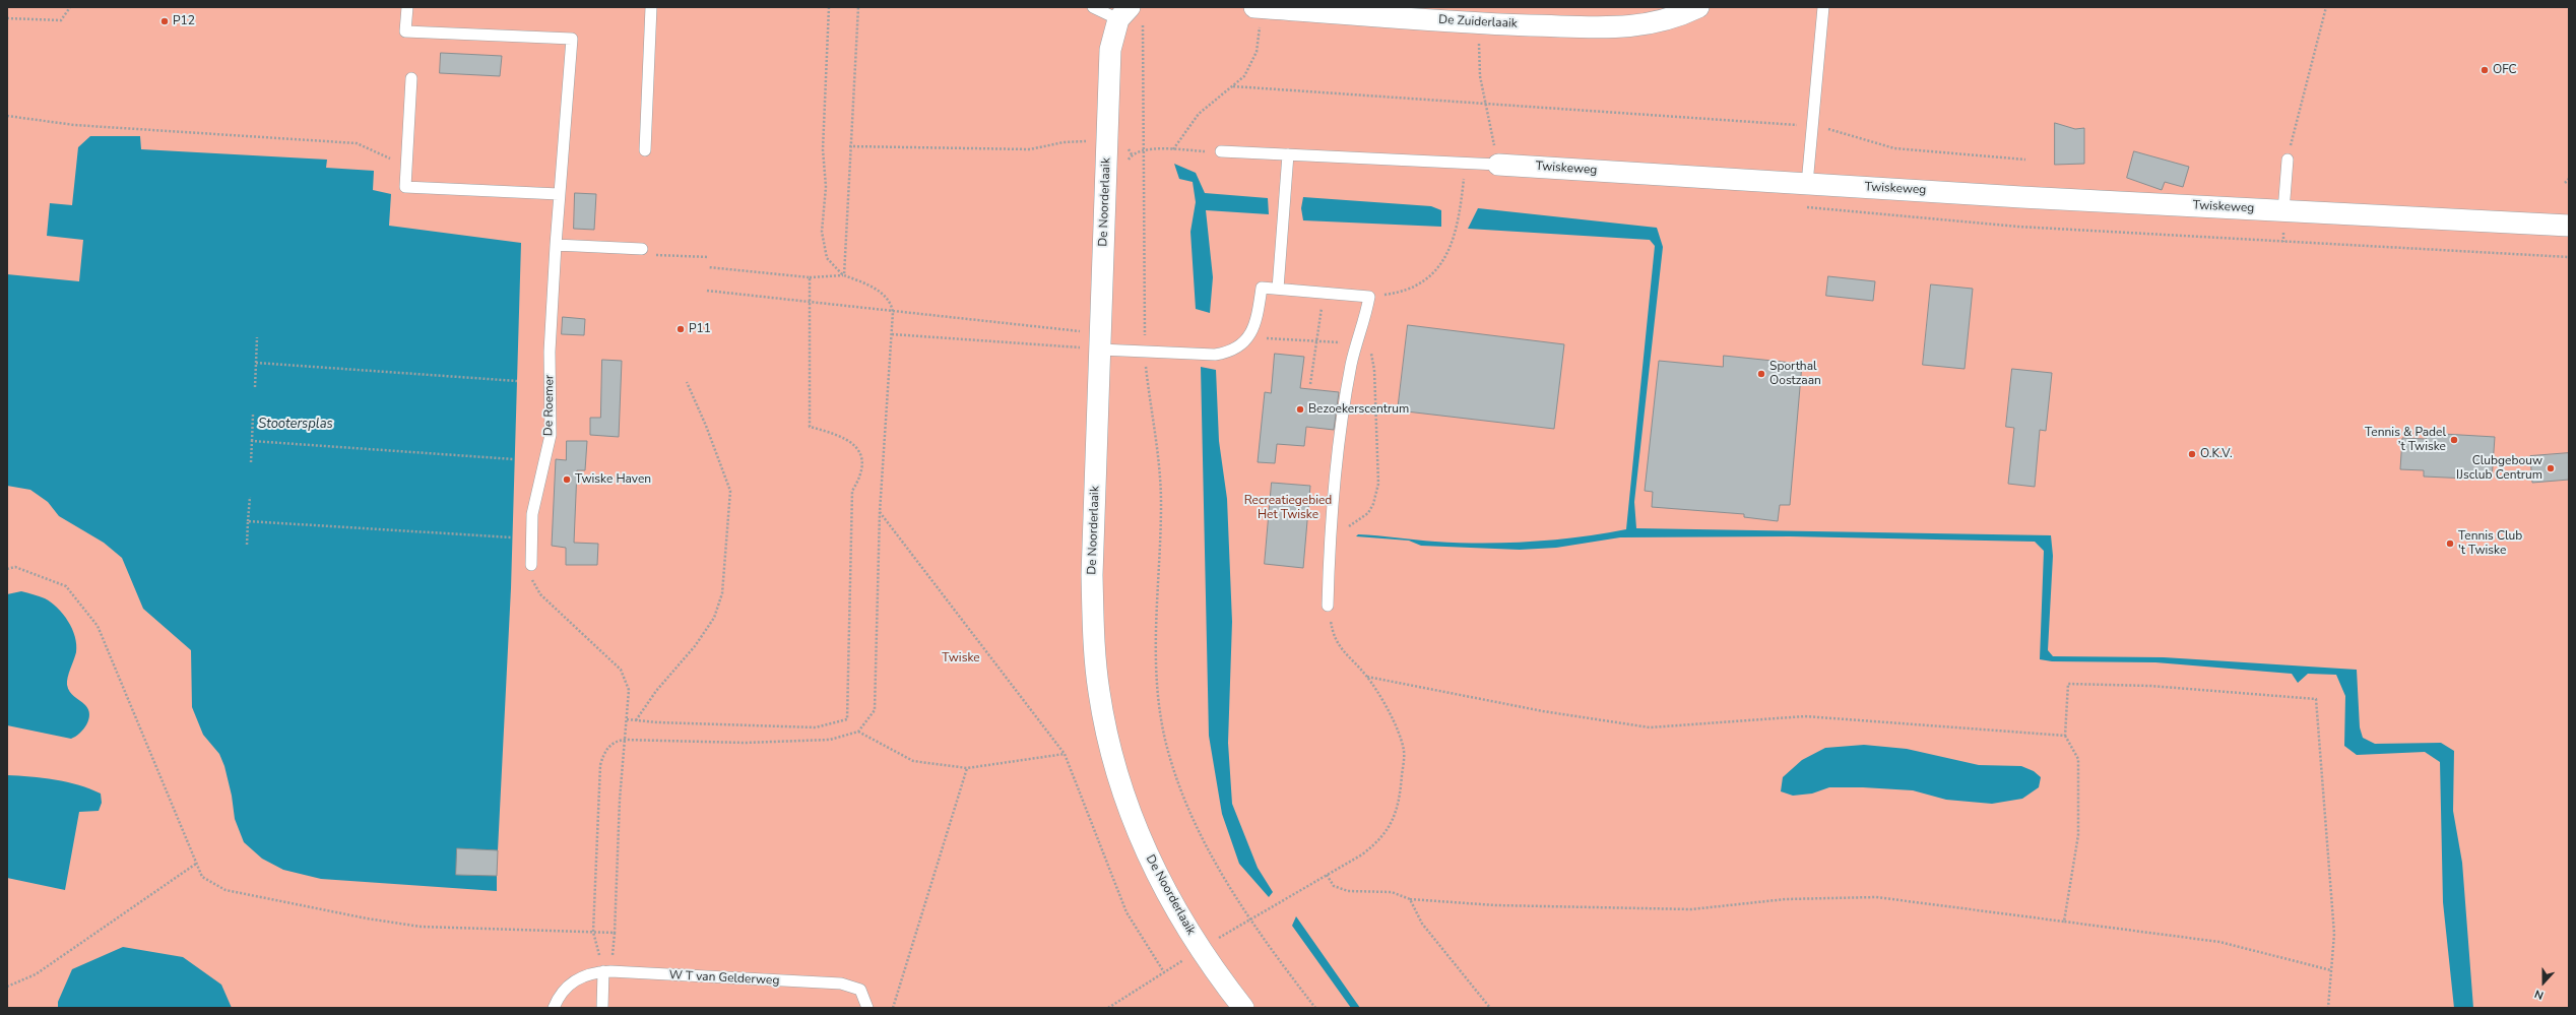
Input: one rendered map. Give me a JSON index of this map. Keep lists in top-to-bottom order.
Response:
{
  "streets": {
    "street": ["De Zuiderlaaik", "Twiskeweg", "De Noorderlaaik"],
    "lane": ["De Roemer", "W T van Gelderweg"]
  },
  "water": ["Stootersplas"],
  "parks": ["Recreatiegebied Het Twiske", "Twiske"],
  "places": [
    "P12",
    "OFC",
    "P11",
    "Sporthal Oostzaan",
    "Bezoekerscentrum",
    "Tennis & Padel ’t Twiske",
    "O.K.V.",
    "Clubgebouw IJsclub Centrum",
    "Twiske Haven",
    "Tennis Club 't Twiske"
  ],
  "north": "bottom"
}
